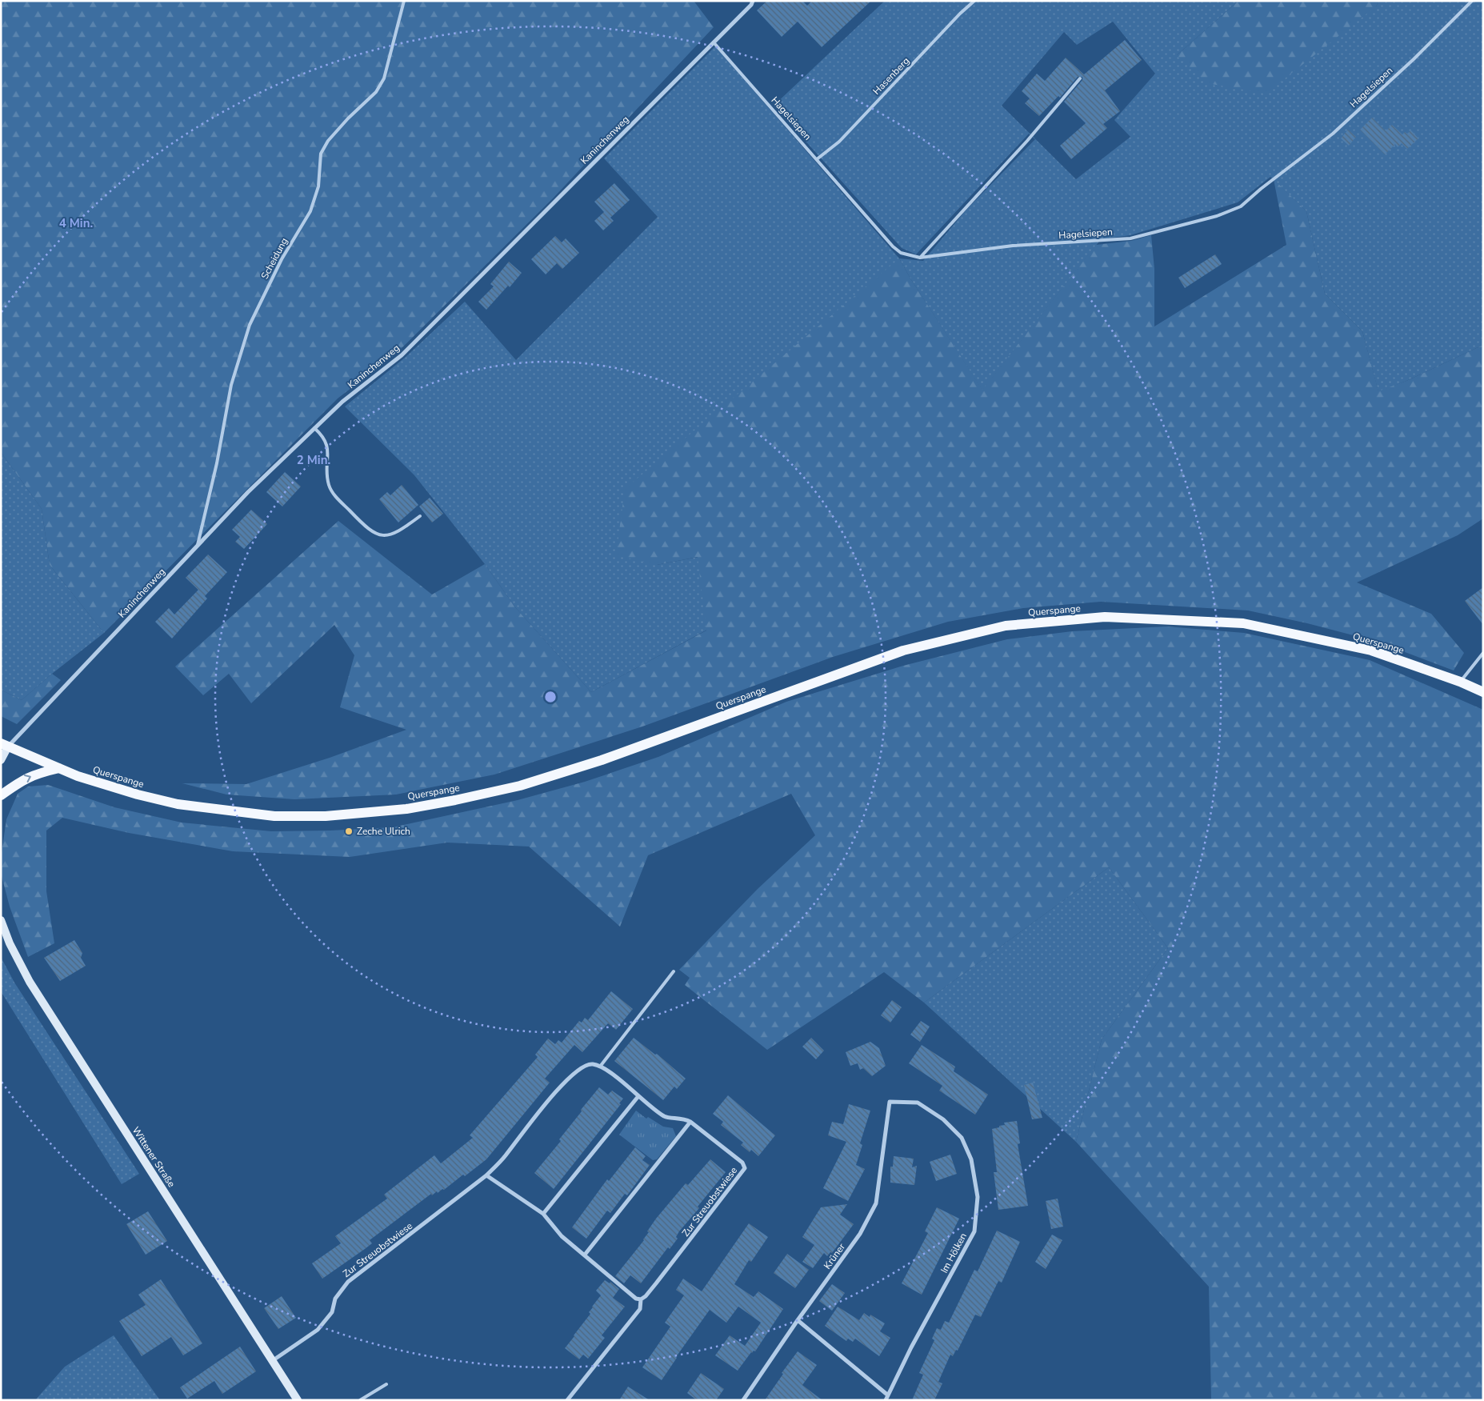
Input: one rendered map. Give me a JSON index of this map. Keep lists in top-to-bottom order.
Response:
{
  "streets": {
    "main road": ["Querspange", "Wittener Straße"],
    "street": [
      "Kaninchenweg",
      "Zur Streuobstwiese",
      "Im Hölken",
      "Krüner"
    ],
    "lane": ["Hasenberg", "Hagelsiepen", "Scheidung"]
  },
  "crossings": [
    ["Hasenberg", "Hagelsiepen"],
    ["Hagelsiepen", "Kaninchenweg"],
    ["Kaninchenweg", "Scheidung"],
    ["Kaninchenweg", "Querspange"],
    ["Wittener Straße", "Zur Streuobstwiese"],
    ["Im Hölken", "Krüner"]
  ],
  "places": ["Zeche Ulrich"],
  "rings": ["4 Min.", "2 Min."]
}
